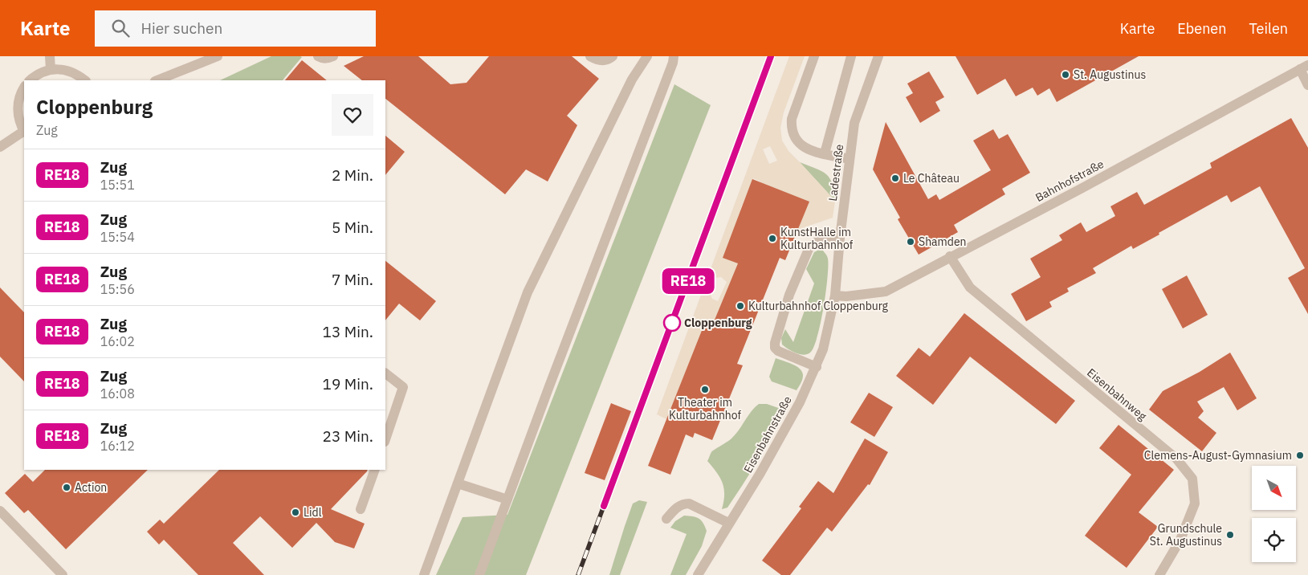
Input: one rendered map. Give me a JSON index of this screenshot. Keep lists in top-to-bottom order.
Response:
{
  "streets": {
    "street": [
      "Ladestraße",
      "Bahnhofstraße",
      "Eisenbahnweg",
      "Eisenbahnstraße"
    ]
  },
  "crossings": [
    ["Ladestraße", "Bahnhofstraße"],
    ["Ladestraße", "Eisenbahnstraße"],
    ["Bahnhofstraße", "Eisenbahnweg"],
    ["Bahnhofstraße", "Eisenbahnstraße"]
  ],
  "places": [
    "St. Augustinus",
    "Le Château",
    "KunstHalle im Kulturbahnhof",
    "Shamden",
    "Kulturbahnhof Cloppenburg",
    "Cloppenburg",
    "Theater im Kulturbahnhof",
    "Clemens-August-Gymnasium",
    "Action",
    "Lidl",
    "Grundschule St. Augustinus"
  ],
  "north": "bottom right",
  "page": {
    "header": "Karte",
    "search": "Hier suchen",
    "nav": ["Karte", "Ebenen", "Teilen"],
    "on_map": "RE18",
    "heading": ["Cloppenburg", "Zug"],
    "list": [
      {
        "mark": "RE18",
        "name": "Zug",
        "note": "15:51",
        "value": "2 Min."
      },
      {
        "mark": "RE18",
        "name": "Zug",
        "note": "15:54",
        "value": "5 Min."
      },
      {
        "mark": "RE18",
        "name": "Zug",
        "note": "15:56",
        "value": "7 Min."
      },
      {
        "mark": "RE18",
        "name": "Zug",
        "note": "16:02",
        "value": "13 Min."
      },
      {
        "mark": "RE18",
        "name": "Zug",
        "note": "16:08",
        "value": "19 Min."
      },
      {
        "mark": "RE18",
        "name": "Zug",
        "note": "16:12",
        "value": "23 Min."
      }
    ]
  }
}
